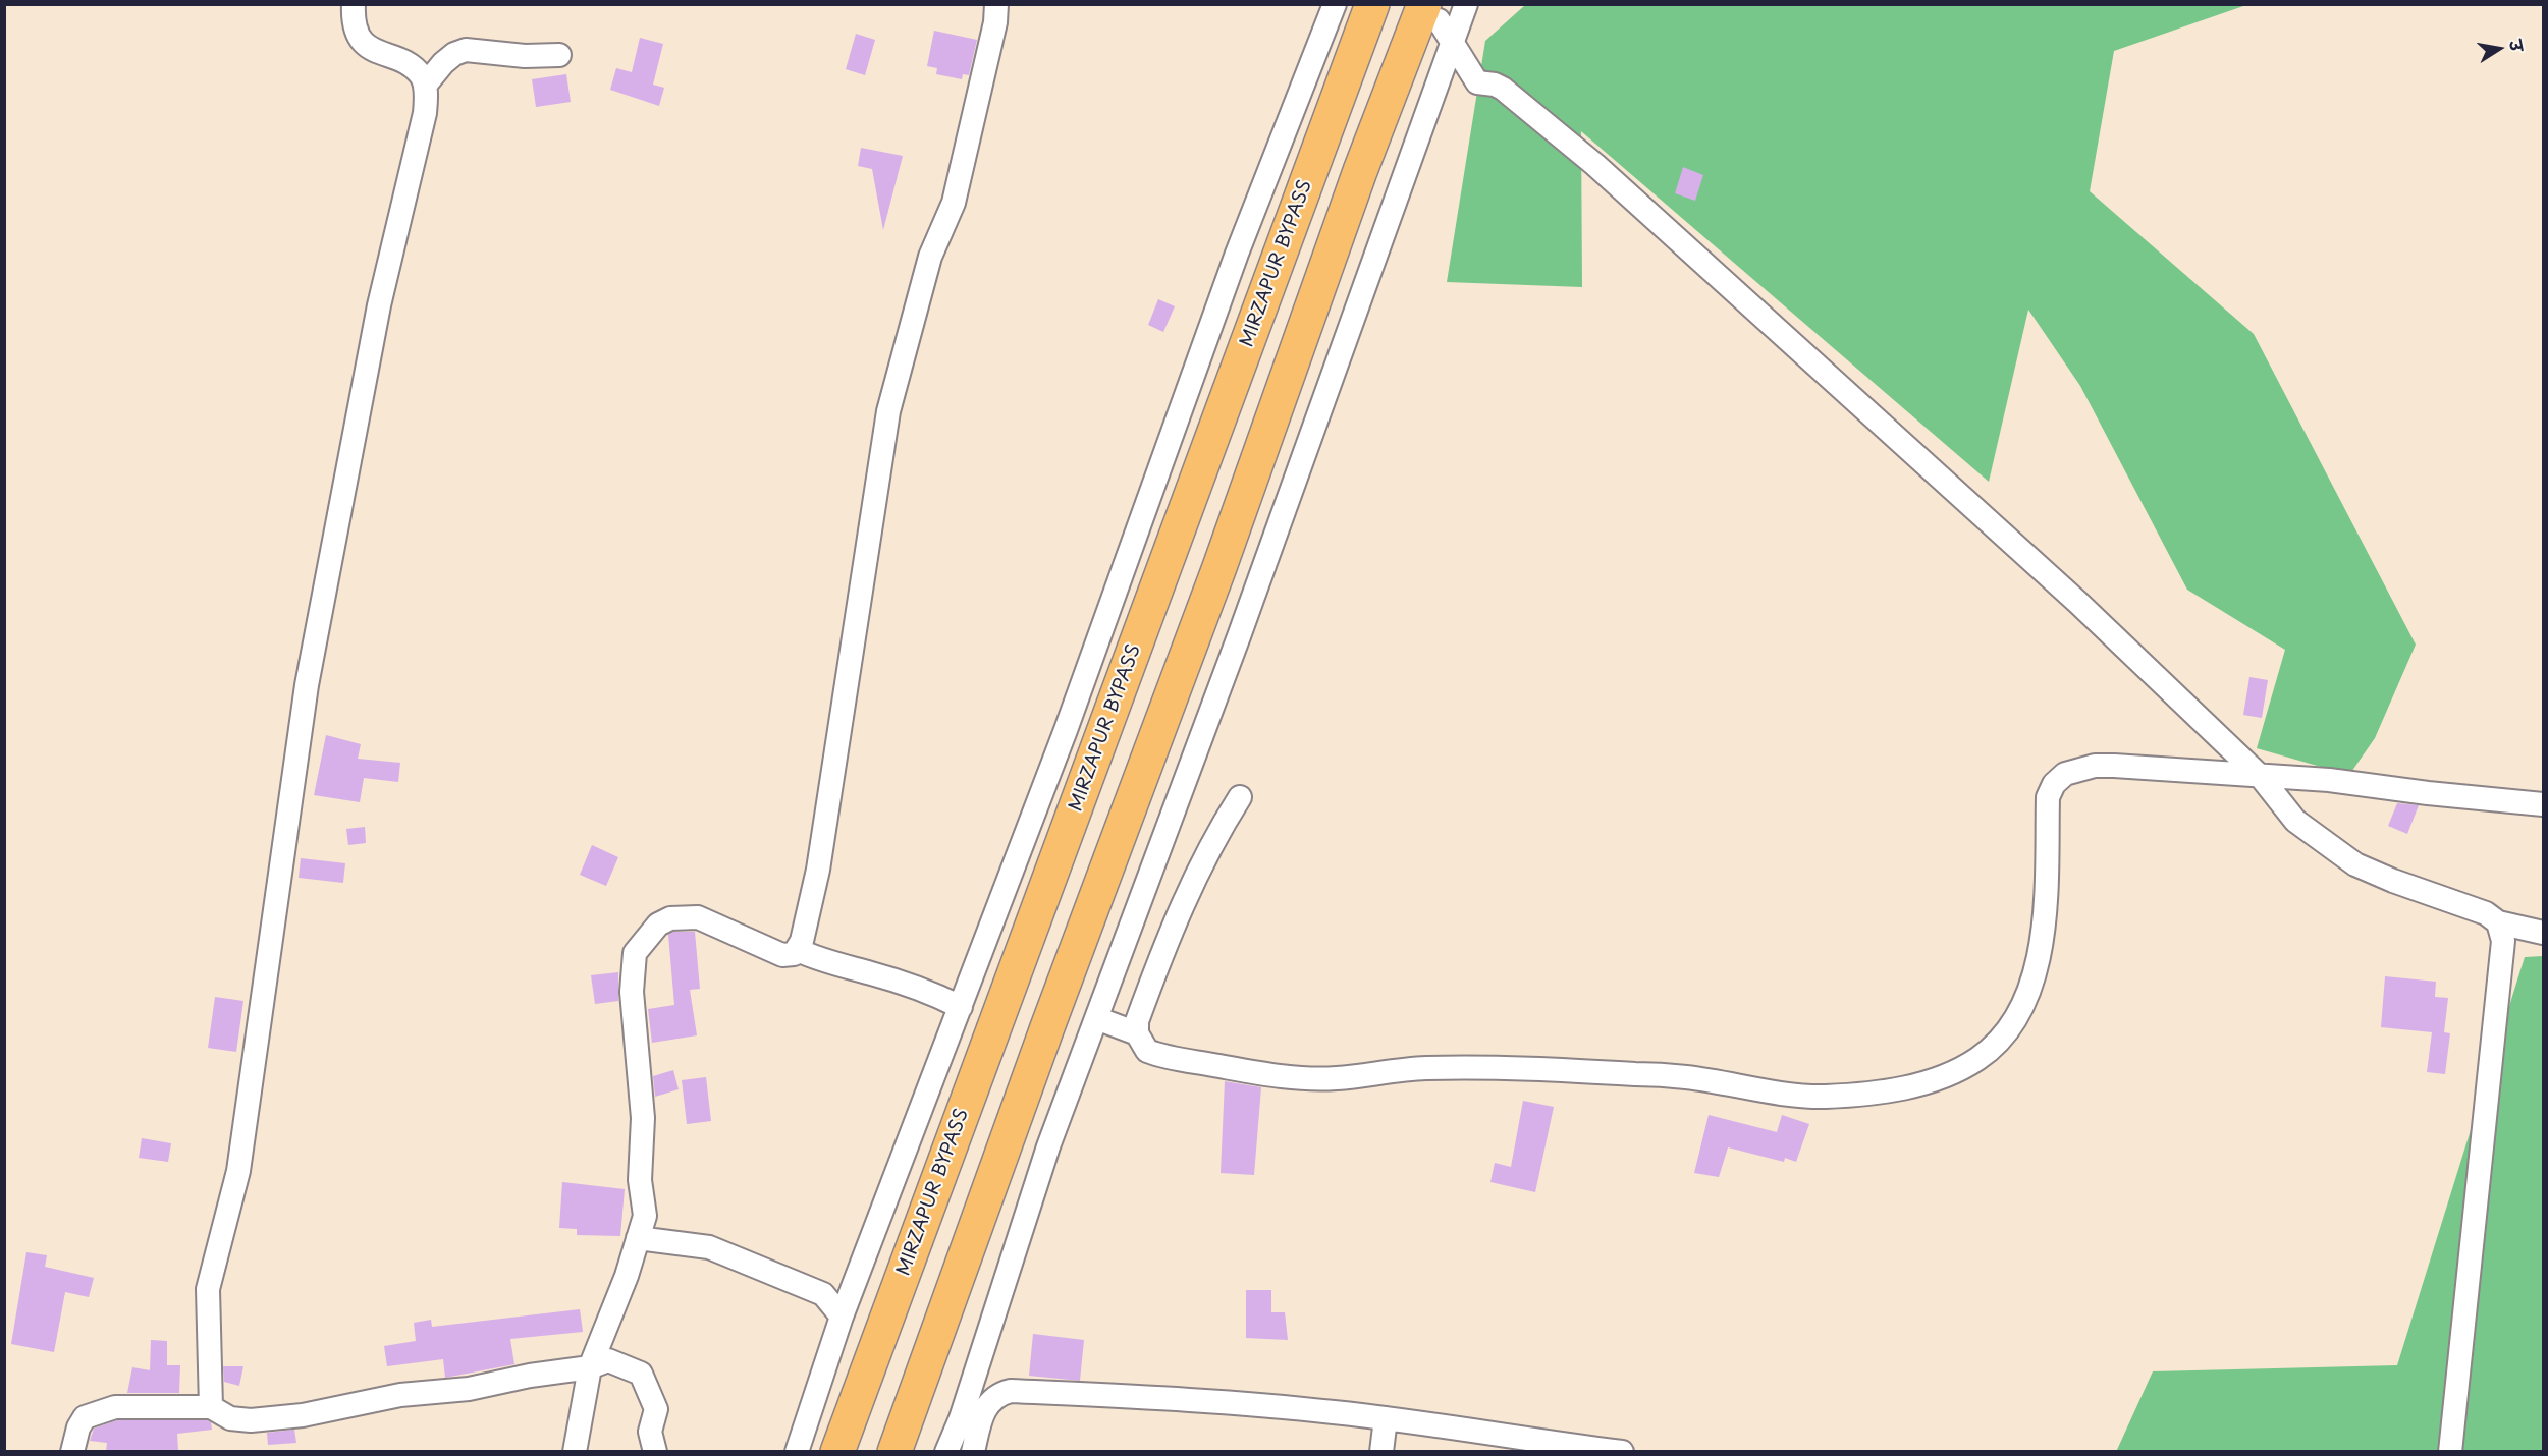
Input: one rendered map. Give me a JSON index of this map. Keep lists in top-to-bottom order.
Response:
{
  "streets": {
    "highway": ["MIRZAPUR BYPASS"]
  },
  "north": "right"
}
